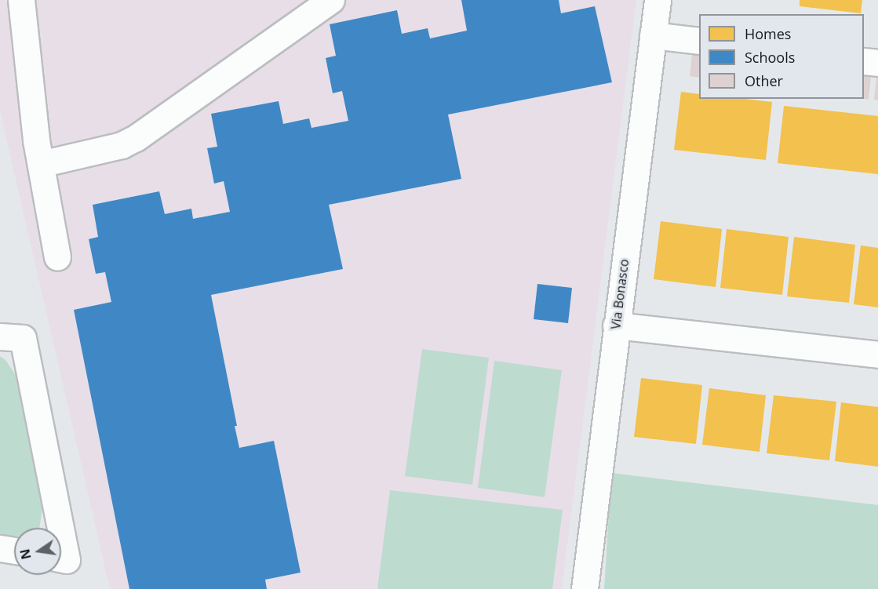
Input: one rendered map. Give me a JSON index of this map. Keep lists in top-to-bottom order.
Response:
{
  "streets": {
    "street": ["Via Bonasco"]
  },
  "legend": ["Homes", "Schools", "Other"],
  "north": "left"
}
